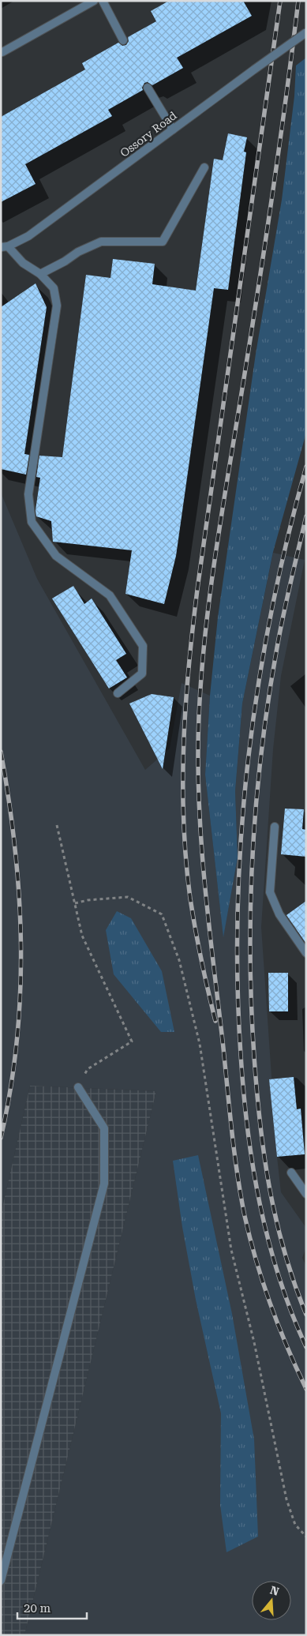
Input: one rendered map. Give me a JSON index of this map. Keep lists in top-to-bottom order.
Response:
{
  "streets": {
    "street": ["Ossory Road"]
  },
  "scale_bar": "20 m",
  "north": "top"
}
